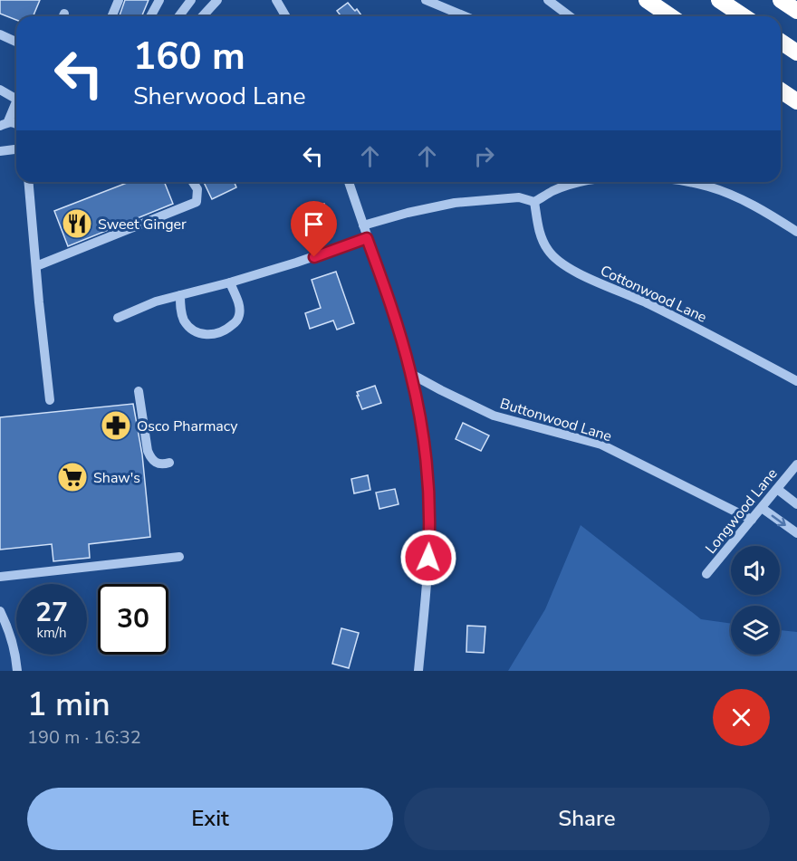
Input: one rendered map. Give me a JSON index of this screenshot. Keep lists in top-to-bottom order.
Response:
{
  "streets": {
    "street": ["Cottonwood Lane", "Buttonwood Lane", "Longwood Lane"]
  },
  "crossings": [
    ["Buttonwood Lane", "Longwood Lane"]
  ],
  "places": {
    "restaurant": ["Sweet Ginger"],
    "pharmacy": ["Osco Pharmacy"],
    "supermarket": ["Shaw's"]
  },
  "page": {
    "turn": ["160 m", "Sherwood Lane"],
    "speed": "27 km/h",
    "limit": "30",
    "heading": ["1 min", "190 m · 16:32"],
    "buttons": ["Exit", "Share"]
  }
}
